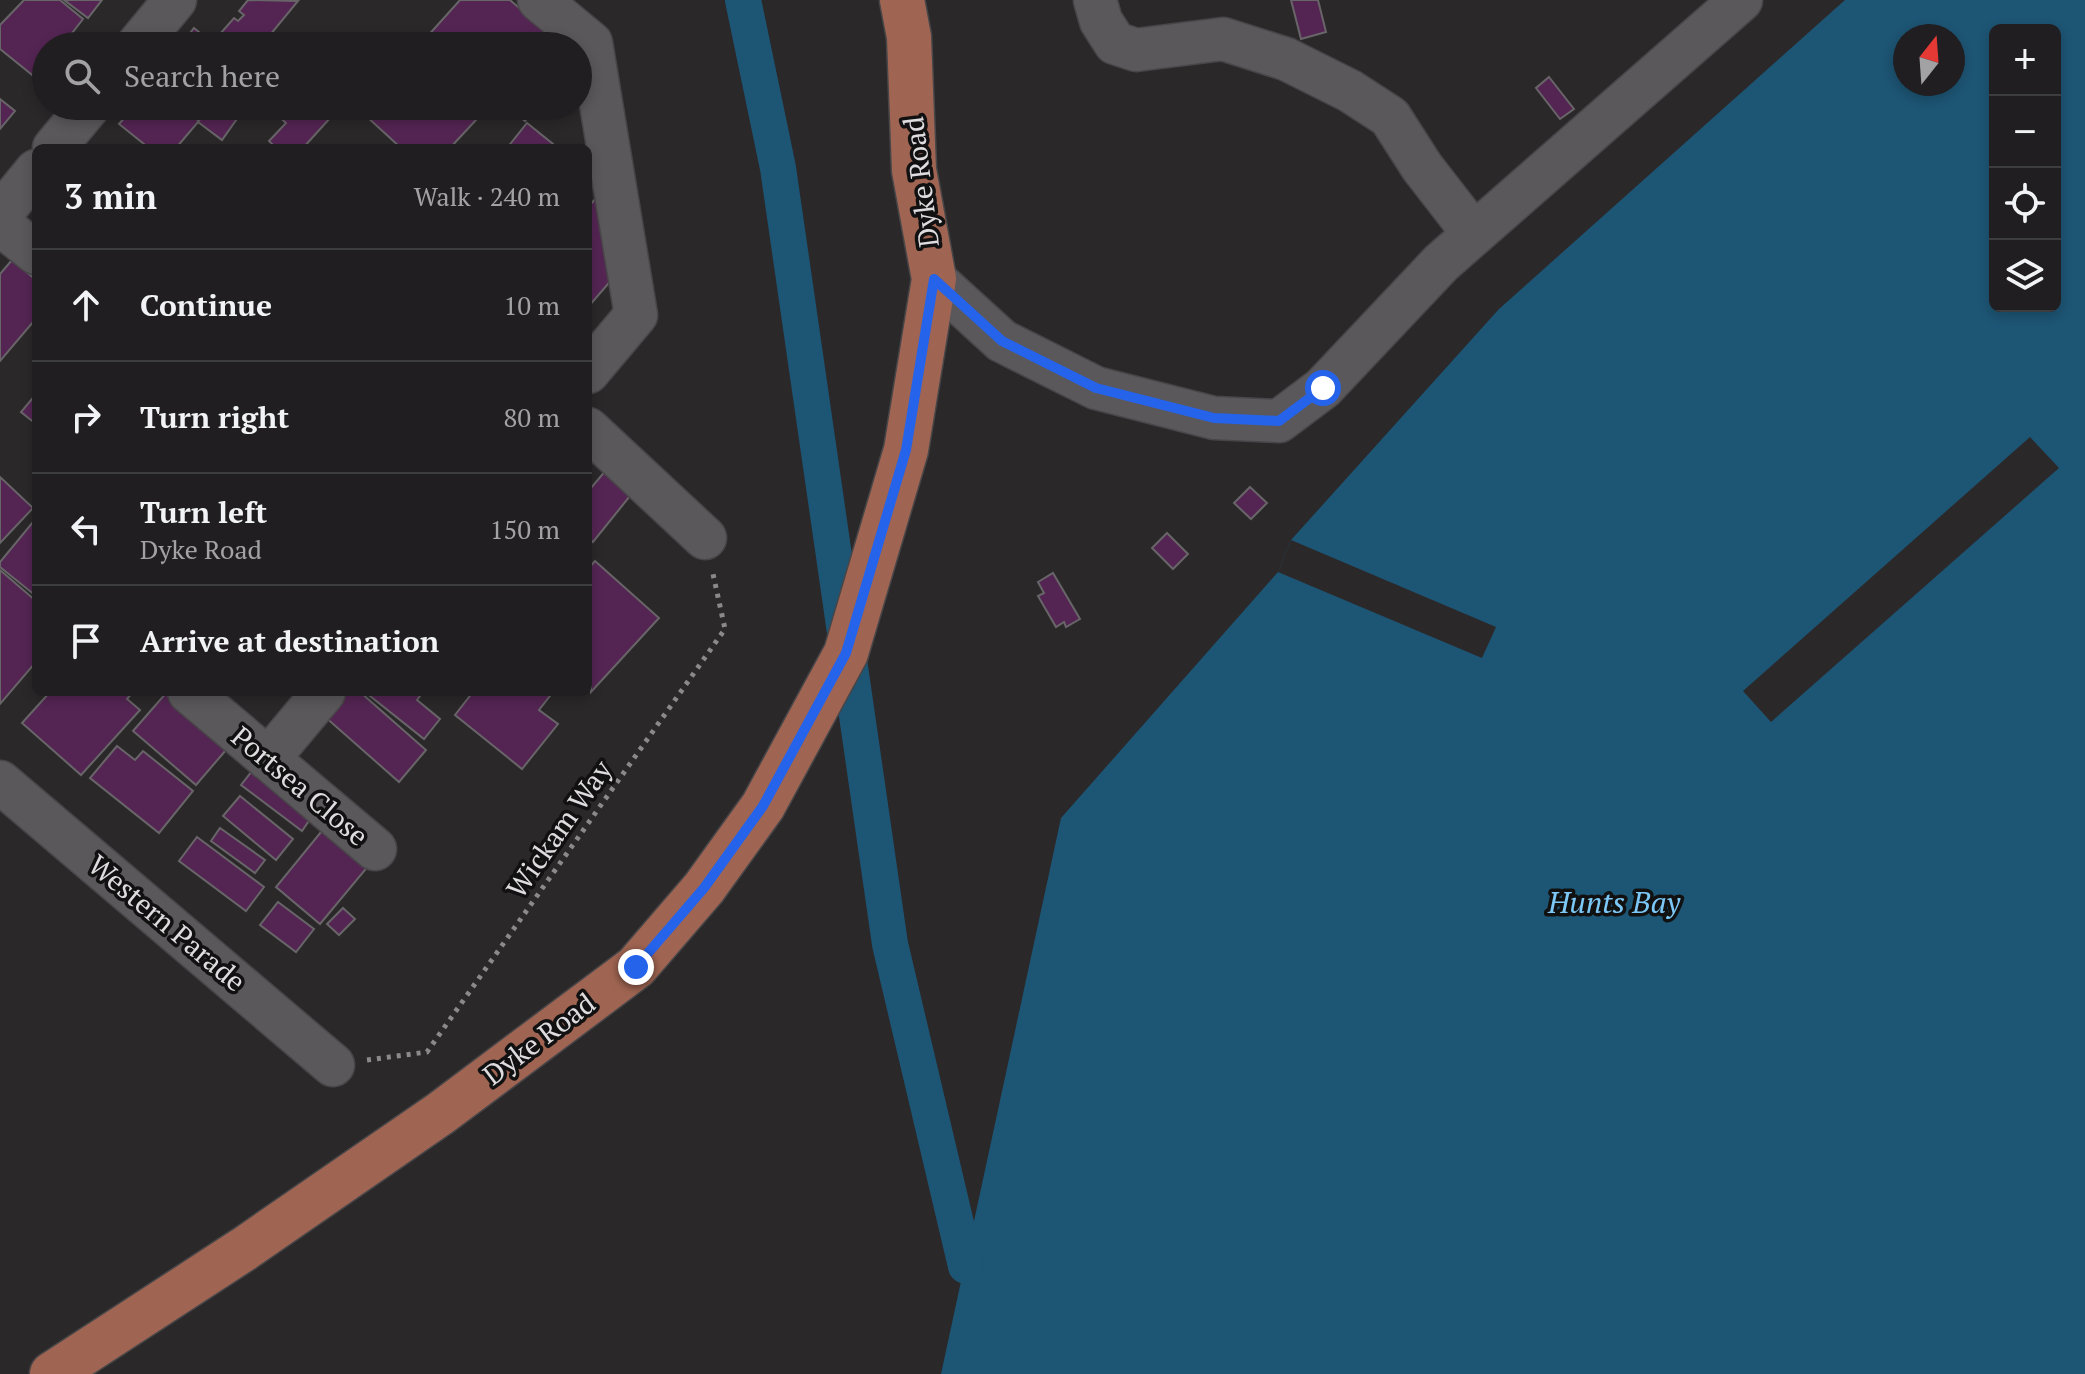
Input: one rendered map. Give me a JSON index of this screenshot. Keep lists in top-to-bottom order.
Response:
{
  "streets": {
    "main road": ["Dyke Road"],
    "street": ["Portsea Close", "Western Parade"],
    "path": ["Wickam Way"]
  },
  "crossings": [
    ["Wickam Way", "Western Parade"]
  ],
  "water": ["Hunts Bay"],
  "north": "top",
  "page": {
    "map_buttons": ["+", "−"],
    "search": "Search here",
    "heading": ["3 min", "Walk · 240 m"],
    "list": [
      ["Continue", "10 m"],
      ["Turn right", "80 m"],
      ["Turn left", "Dyke Road", "150 m"],
      "Arrive at destination"
    ]
  }
}
